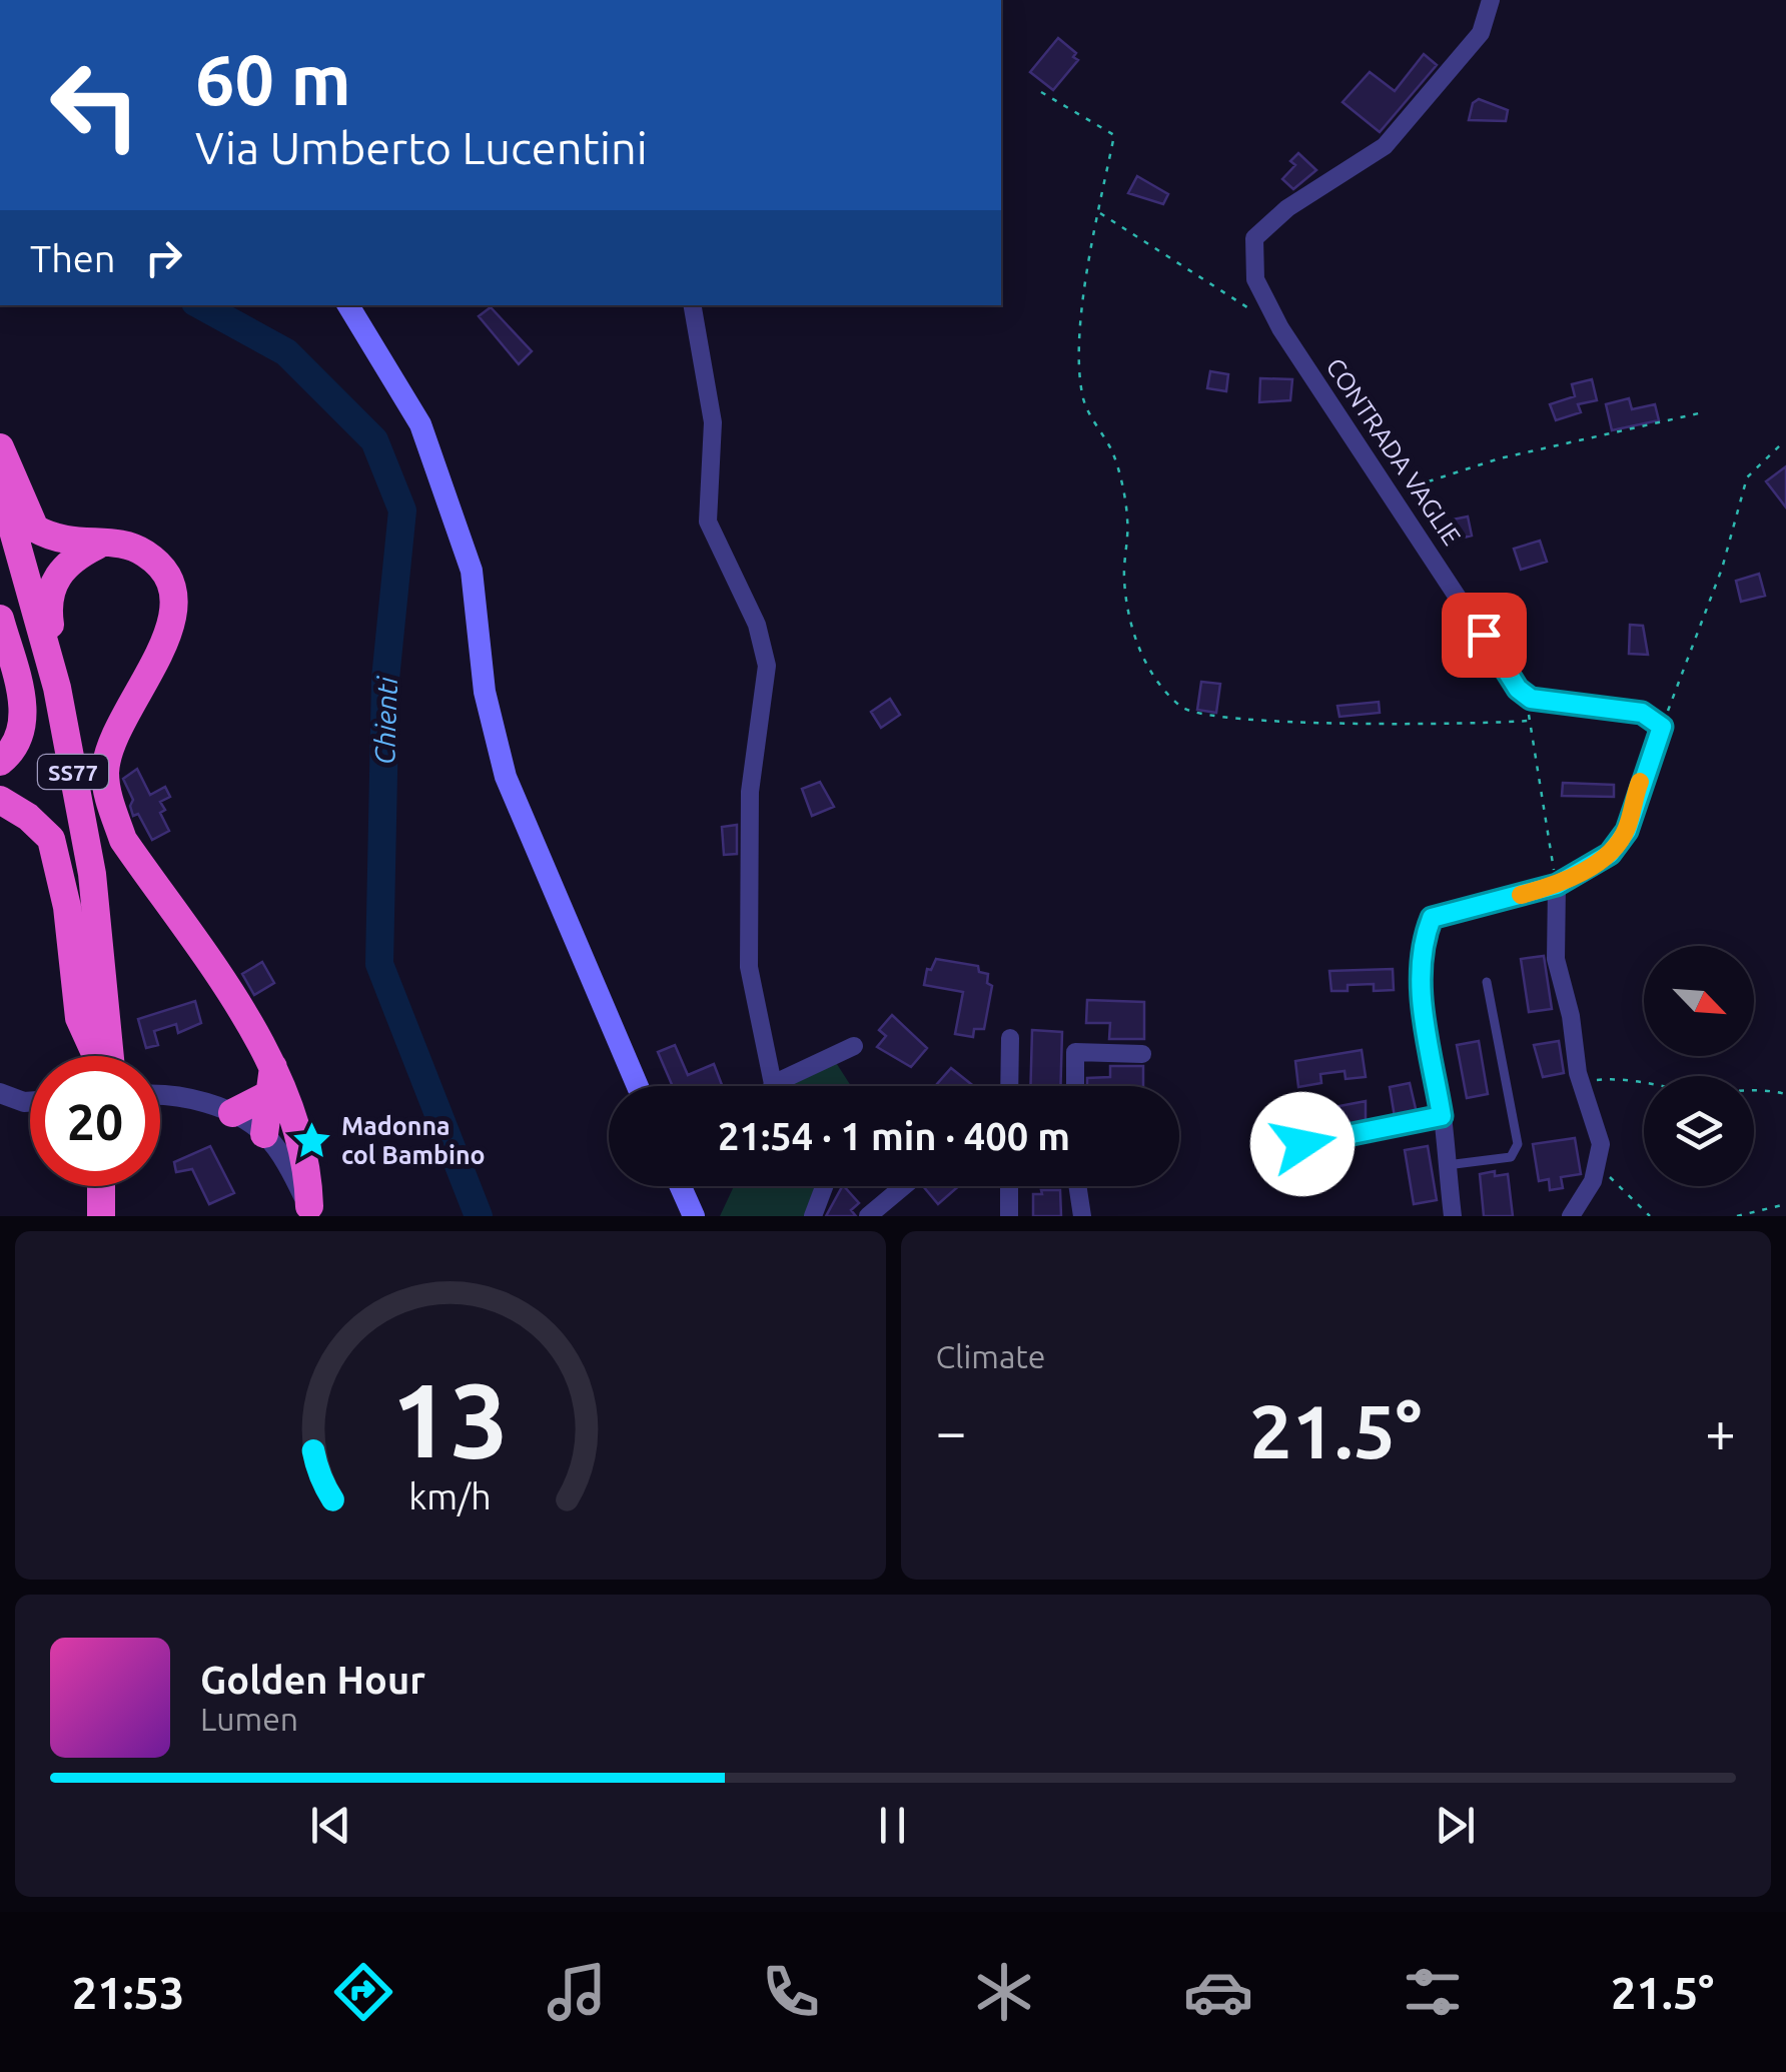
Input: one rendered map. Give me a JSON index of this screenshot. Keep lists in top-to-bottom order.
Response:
{
  "streets": {
    "highway": ["SS77"],
    "street": ["CONTRADA VAGLIE"]
  },
  "water": ["Chienti"],
  "places": {
    "place": ["Madonna col Bambino"]
  },
  "north": "bottom right",
  "page": {
    "turn": ["60 m", "Via Umberto Lucentini"],
    "then": "Then",
    "limit": "20",
    "trip": "21:54 · 1 min · 400 m",
    "tile": "Climate",
    "heat": ["−", "21.5°", "+"],
    "song": ["Golden Hour", "Lumen"],
    "tabs": ["21:53", "21.5°"],
    "gauge": ["13", "km/h"]
  }
}
